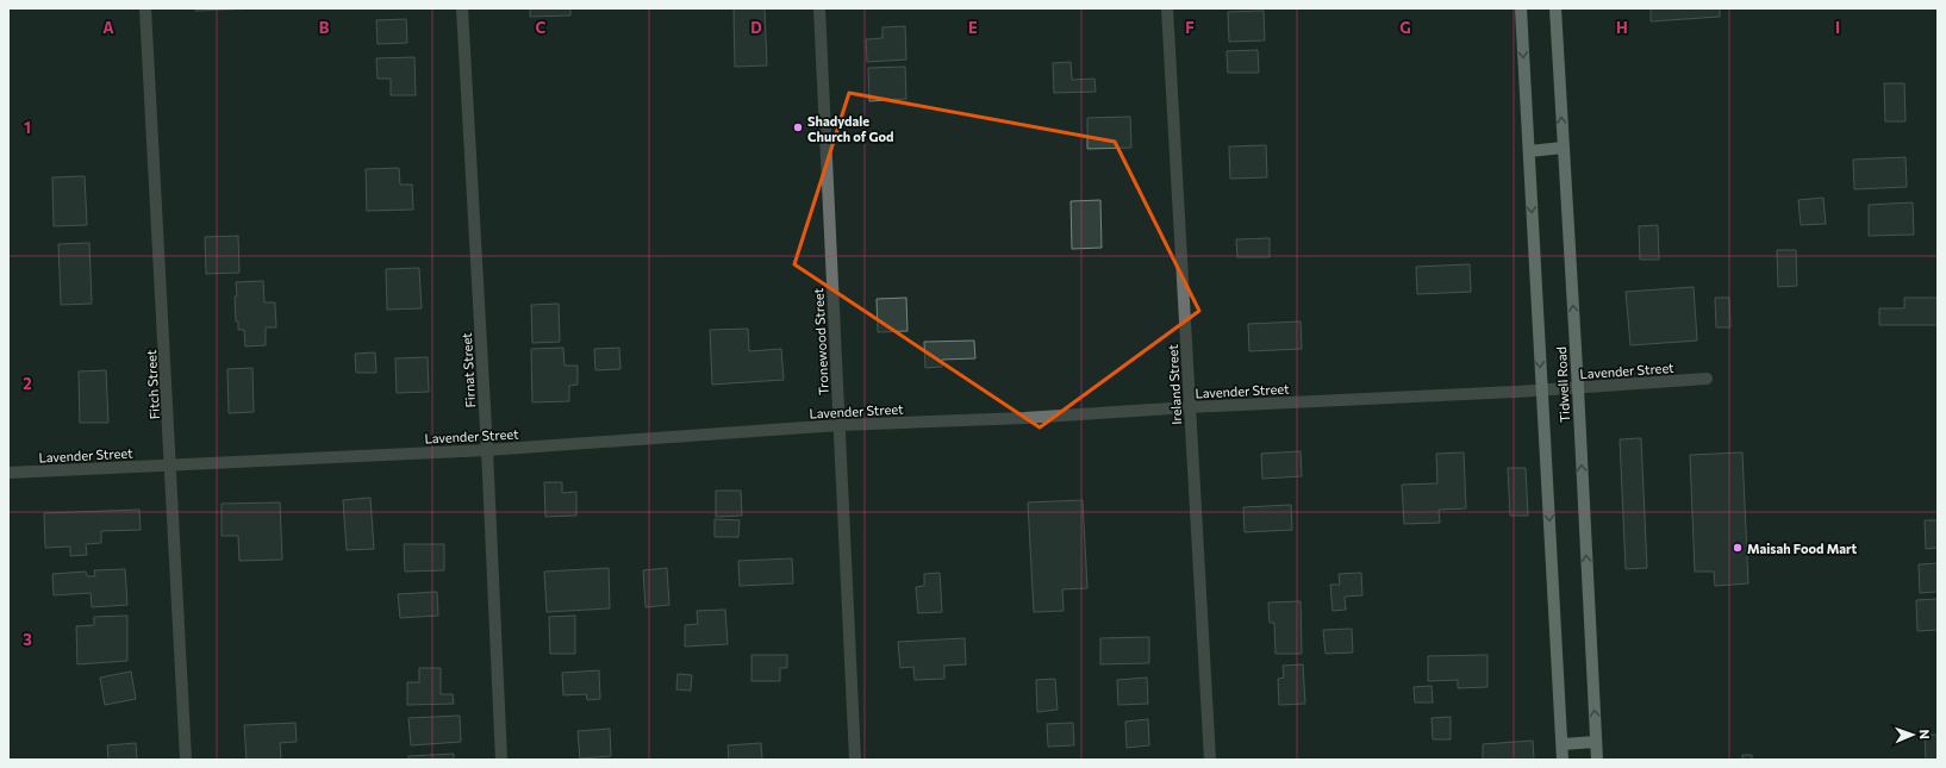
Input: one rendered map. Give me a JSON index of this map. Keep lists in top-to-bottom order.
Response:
{
  "streets": {
    "main road": ["Tidwell Road"],
    "street": [
      "Tronewood Street",
      "Firnat Street",
      "Lavender Street",
      "Fitch Street",
      "Ireland Street"
    ]
  },
  "crossings": [
    ["Tronewood Street", "Lavender Street"],
    ["Firnat Street", "Lavender Street"],
    ["Lavender Street", "Fitch Street"],
    ["Lavender Street", "Ireland Street"],
    ["Lavender Street", "Tidwell Road"]
  ],
  "places": ["Shadydale Church of God", "Maisah Food Mart"],
  "north": "right",
  "grid": {
    "columns": [
      "A",
      "B",
      "C",
      "D",
      "E",
      "F",
      "G",
      "H",
      "I"
    ],
    "rows": ["1", "2", "3"]
  }
}
